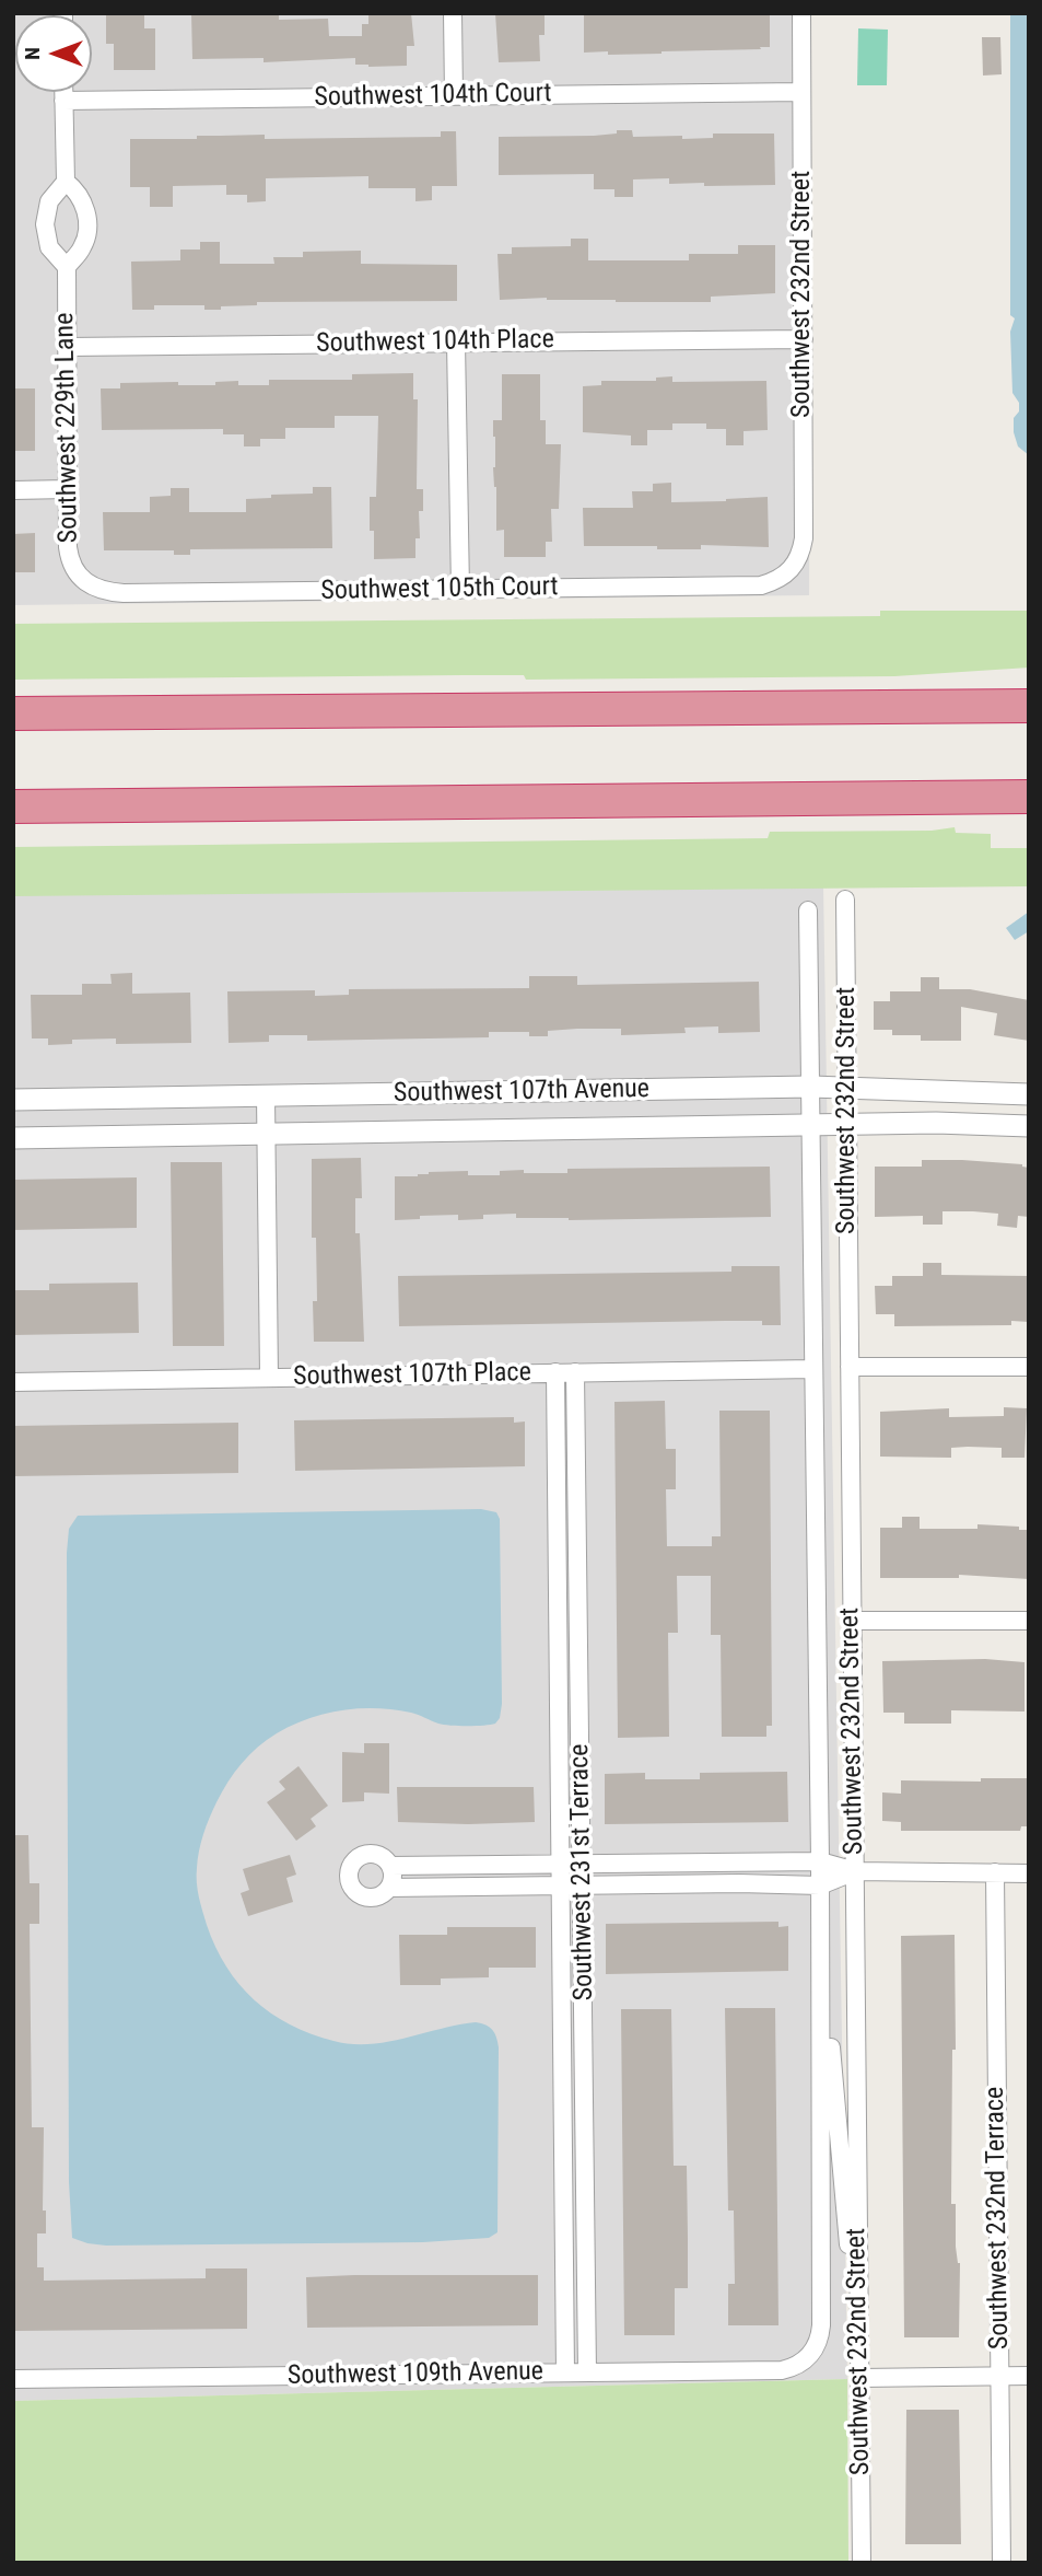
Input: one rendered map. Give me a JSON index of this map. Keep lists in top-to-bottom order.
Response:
{
  "streets": {
    "street": [
      "Southwest 104th Court",
      "Southwest 232nd Street",
      "Southwest 104th Place",
      "Southwest 229th Lane",
      "Southwest 105th Court",
      "Southwest 107th Avenue",
      "Southwest 107th Place",
      "Southwest 231st Terrace",
      "Southwest 232nd Terrace",
      "Southwest 109th Avenue"
    ]
  },
  "crossings": [
    ["Southwest 104th Court", "Southwest 232nd Street"],
    ["Southwest 232nd Street", "Southwest 104th Place"],
    ["Southwest 232nd Street", "Southwest 105th Court"],
    ["Southwest 232nd Street", "Southwest 107th Avenue"],
    ["Southwest 232nd Street", "Southwest 107th Place"],
    ["Southwest 232nd Street", "Southwest 109th Avenue"],
    ["Southwest 104th Place", "Southwest 229th Lane"],
    ["Southwest 229th Lane", "Southwest 105th Court"],
    ["Southwest 107th Place", "Southwest 231st Terrace"],
    ["Southwest 231st Terrace", "Southwest 109th Avenue"]
  ],
  "north": "left"
}
